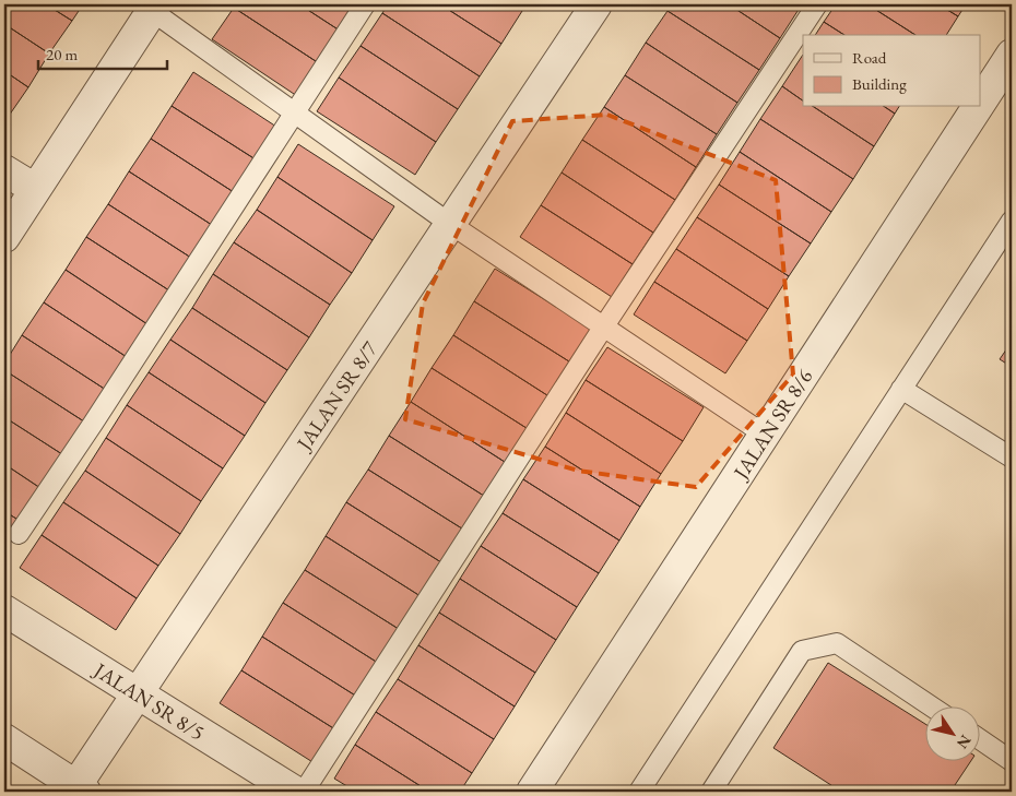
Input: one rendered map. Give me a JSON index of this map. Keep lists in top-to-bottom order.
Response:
{
  "streets": {
    "street": ["JALAN SR 8/7", "JALAN SR 8/6", "JALAN SR 8/5"]
  },
  "crossings": [
    ["JALAN SR 8/7", "JALAN SR 8/5"]
  ],
  "legend": ["Road", "Building"],
  "scale_bar": "20 m",
  "north": "bottom right"
}
